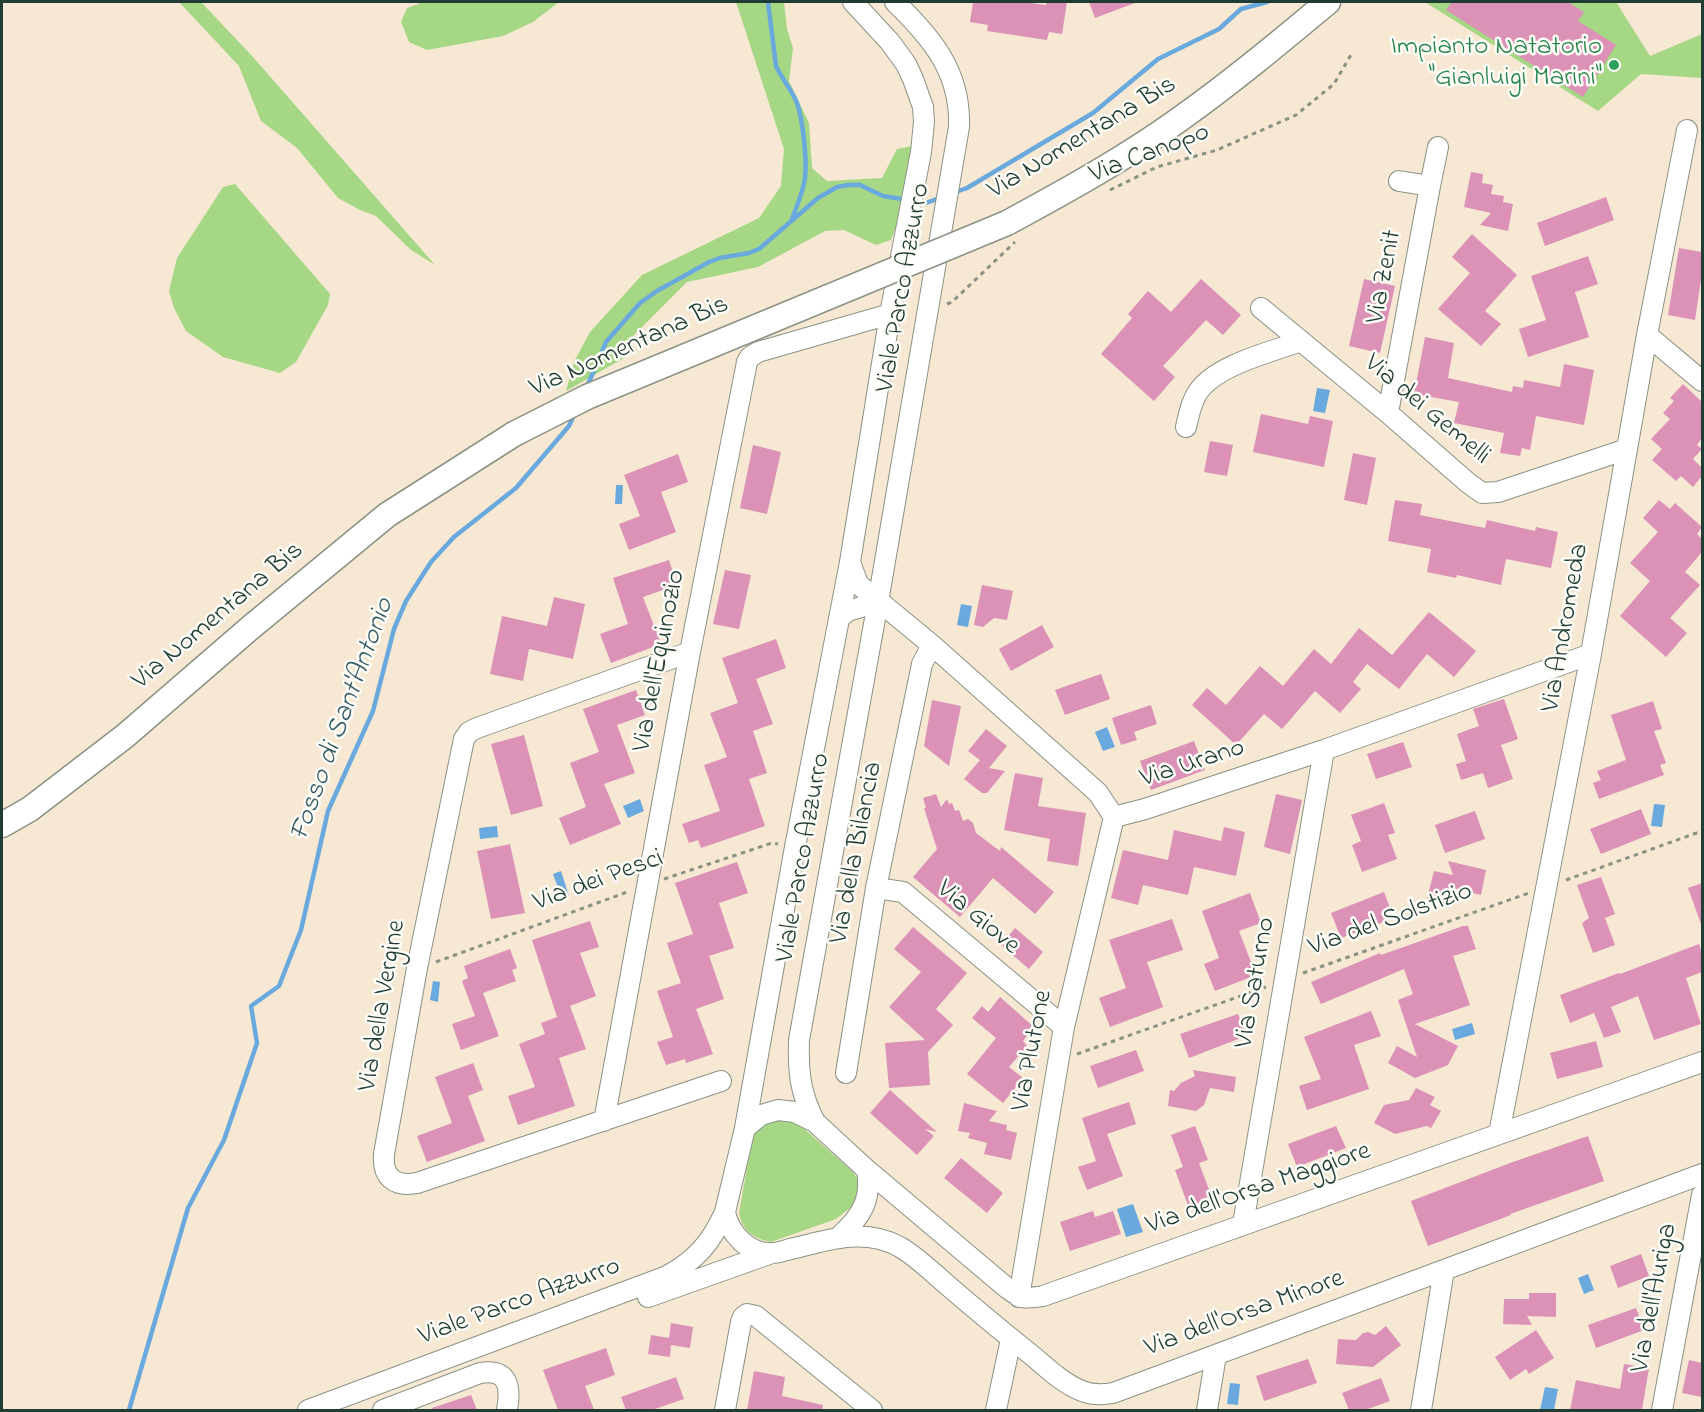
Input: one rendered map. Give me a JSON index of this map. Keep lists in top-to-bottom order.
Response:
{
  "streets": {
    "main road": ["Via Nomentana Bis"],
    "street": [
      "Via Zenit",
      "Viale Parco Azzurro",
      "Via dei Gemelli",
      "Via Andromeda",
      "Via dell'Equinozio",
      "Via Urano",
      "Via della Bilancia",
      "Via Giove",
      "Via Saturno",
      "Via della Vergine",
      "Via Plutone",
      "Via dell'Orsa Maggiore",
      "Via dell'Auriga",
      "Via dell'Orsa Minore"
    ],
    "path": ["Via Canopo", "Via dei Pesci", "Via del Solstizio"]
  },
  "crossings": [
    ["Via Zenit", "Via dei Gemelli"],
    ["Viale Parco Azzurro", "Via dell'Equinozio"],
    ["Viale Parco Azzurro", "Via Urano"],
    ["Viale Parco Azzurro", "Via dei Pesci"],
    ["Viale Parco Azzurro", "Via dell'Orsa Minore"],
    ["Via dei Gemelli", "Via Andromeda"],
    ["Via Andromeda", "Via Urano"],
    ["Via Andromeda", "Via del Solstizio"],
    ["Via Andromeda", "Via dell'Orsa Maggiore"],
    ["Via dell'Equinozio", "Via dei Pesci"],
    ["Via dell'Equinozio", "Via della Vergine"],
    ["Via Urano", "Via della Bilancia"],
    ["Via Urano", "Via Saturno"],
    ["Via Urano", "Via Plutone"],
    ["Via della Bilancia", "Via Giove"],
    ["Via dei Pesci", "Via della Vergine"],
    ["Via Giove", "Via Plutone"],
    ["Via del Solstizio", "Via Saturno"],
    ["Via del Solstizio", "Via Plutone"],
    ["Via Saturno", "Via dell'Orsa Maggiore"],
    ["Via Plutone", "Via dell'Orsa Maggiore"]
  ],
  "water": ["Fosso di Sant'Antonio"],
  "places": ["Impianto Natatorio \"Gianluigi Marini\""]
}
